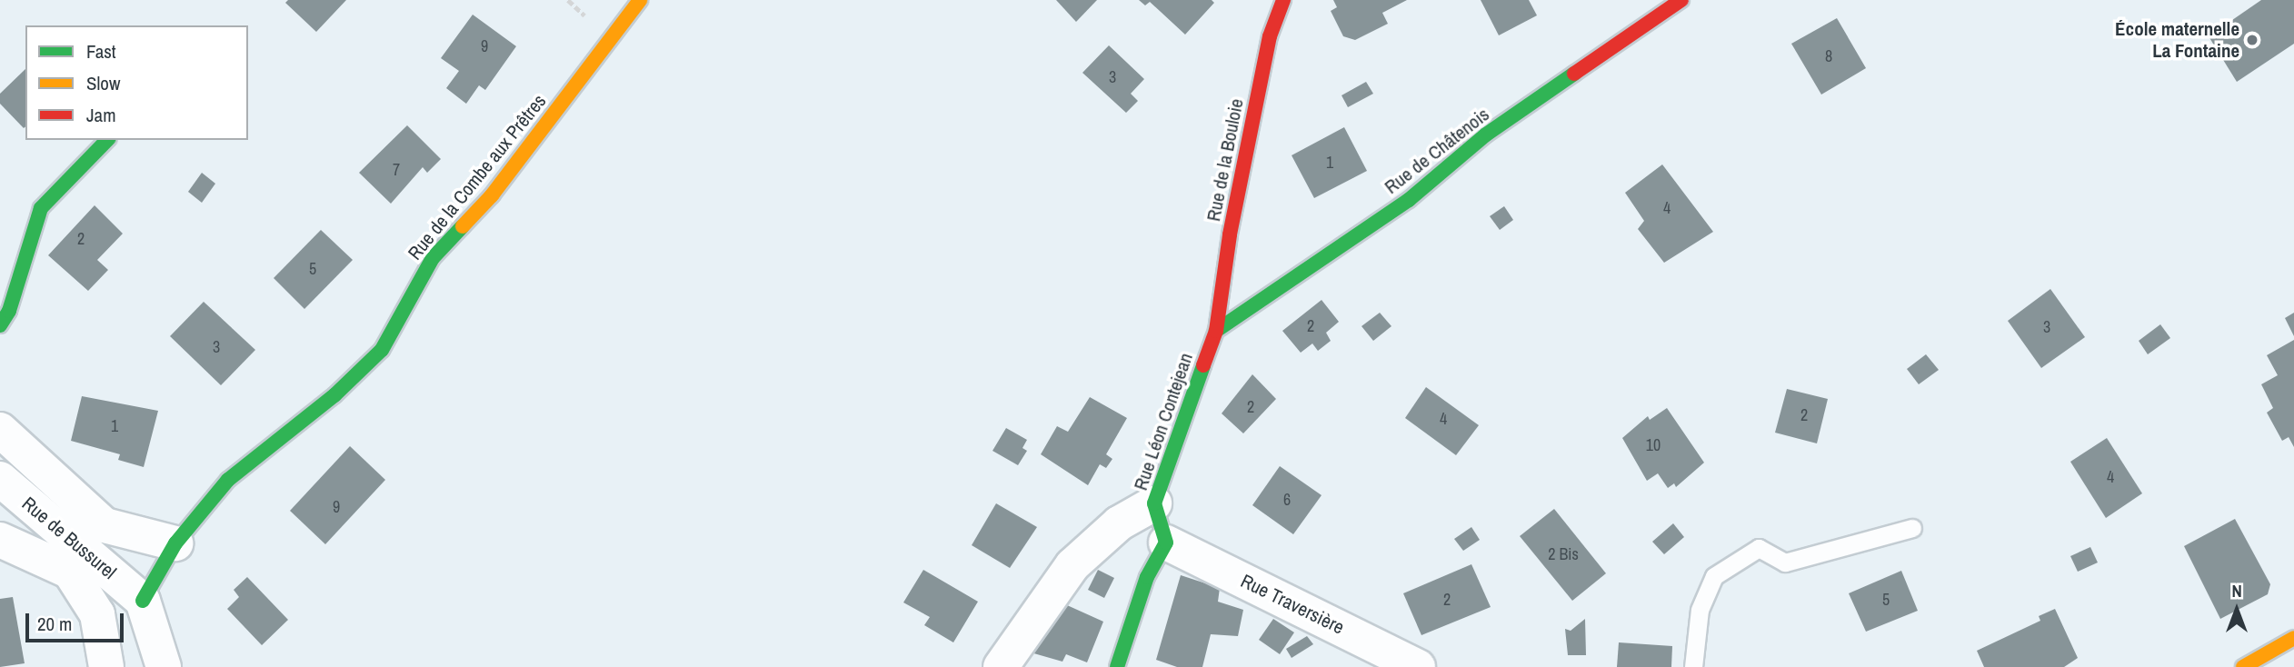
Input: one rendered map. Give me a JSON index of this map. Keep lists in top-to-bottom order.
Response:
{
  "streets": {
    "street": [
      "Rue de Châtenois",
      "Rue de la Bouloie",
      "Rue de la Combe aux Prêtres",
      "Rue Léon Contejean",
      "Rue de Bussurel",
      "Rue Traversière"
    ]
  },
  "crossings": [
    ["Rue de Châtenois", "Rue de la Bouloie"],
    ["Rue de Châtenois", "Rue Léon Contejean"],
    ["Rue de la Bouloie", "Rue Léon Contejean"],
    ["Rue de la Combe aux Prêtres", "Rue de Bussurel"],
    ["Rue Léon Contejean", "Rue Traversière"]
  ],
  "places": ["École maternelle La Fontaine"],
  "house_numbers": [
    "9",
    "8",
    "3",
    "1",
    "7",
    "4",
    "2",
    "5",
    "2",
    "3",
    "3",
    "2",
    "2",
    "4",
    "1",
    "10",
    "4",
    "6",
    "9",
    "2 Bis",
    "2",
    "5"
  ],
  "legend": ["Fast", "Slow", "Jam"],
  "scale_bar": "20 m",
  "north": "top"
}
